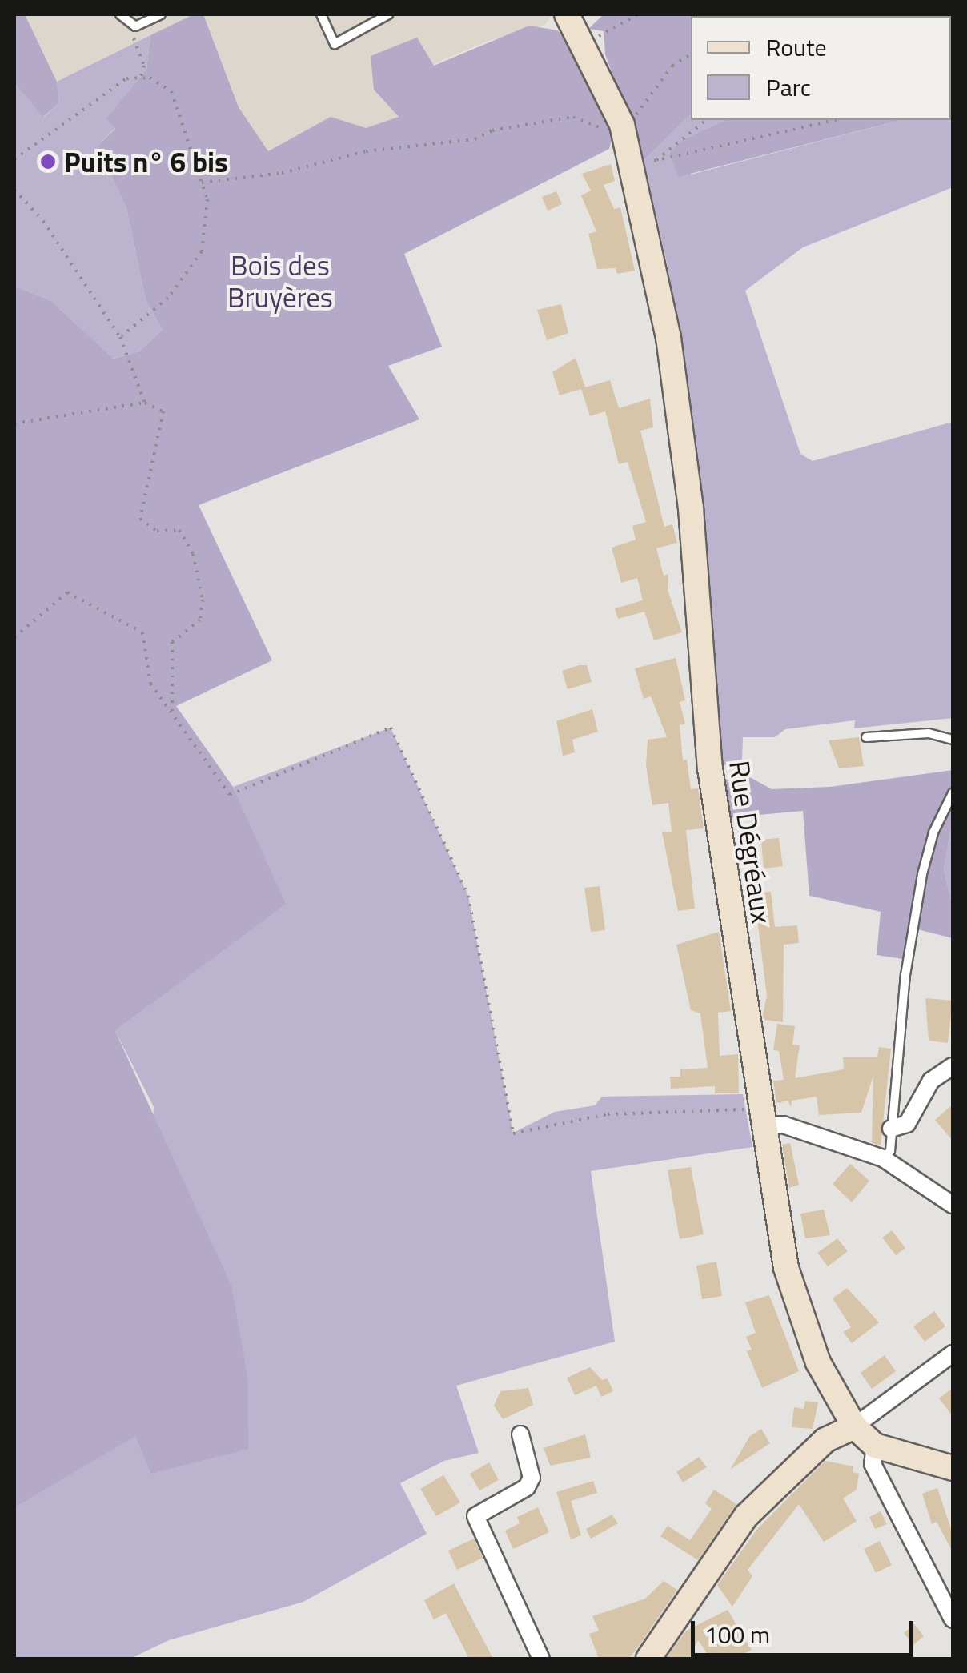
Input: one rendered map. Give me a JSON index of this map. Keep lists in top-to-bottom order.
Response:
{
  "streets": {
    "main road": ["Rue Dégréaux"]
  },
  "parks": ["Bois des Bruyères"],
  "places": ["Puits n° 6 bis"],
  "legend": ["Route", "Parc"],
  "scale_bar": "100 m"
}
